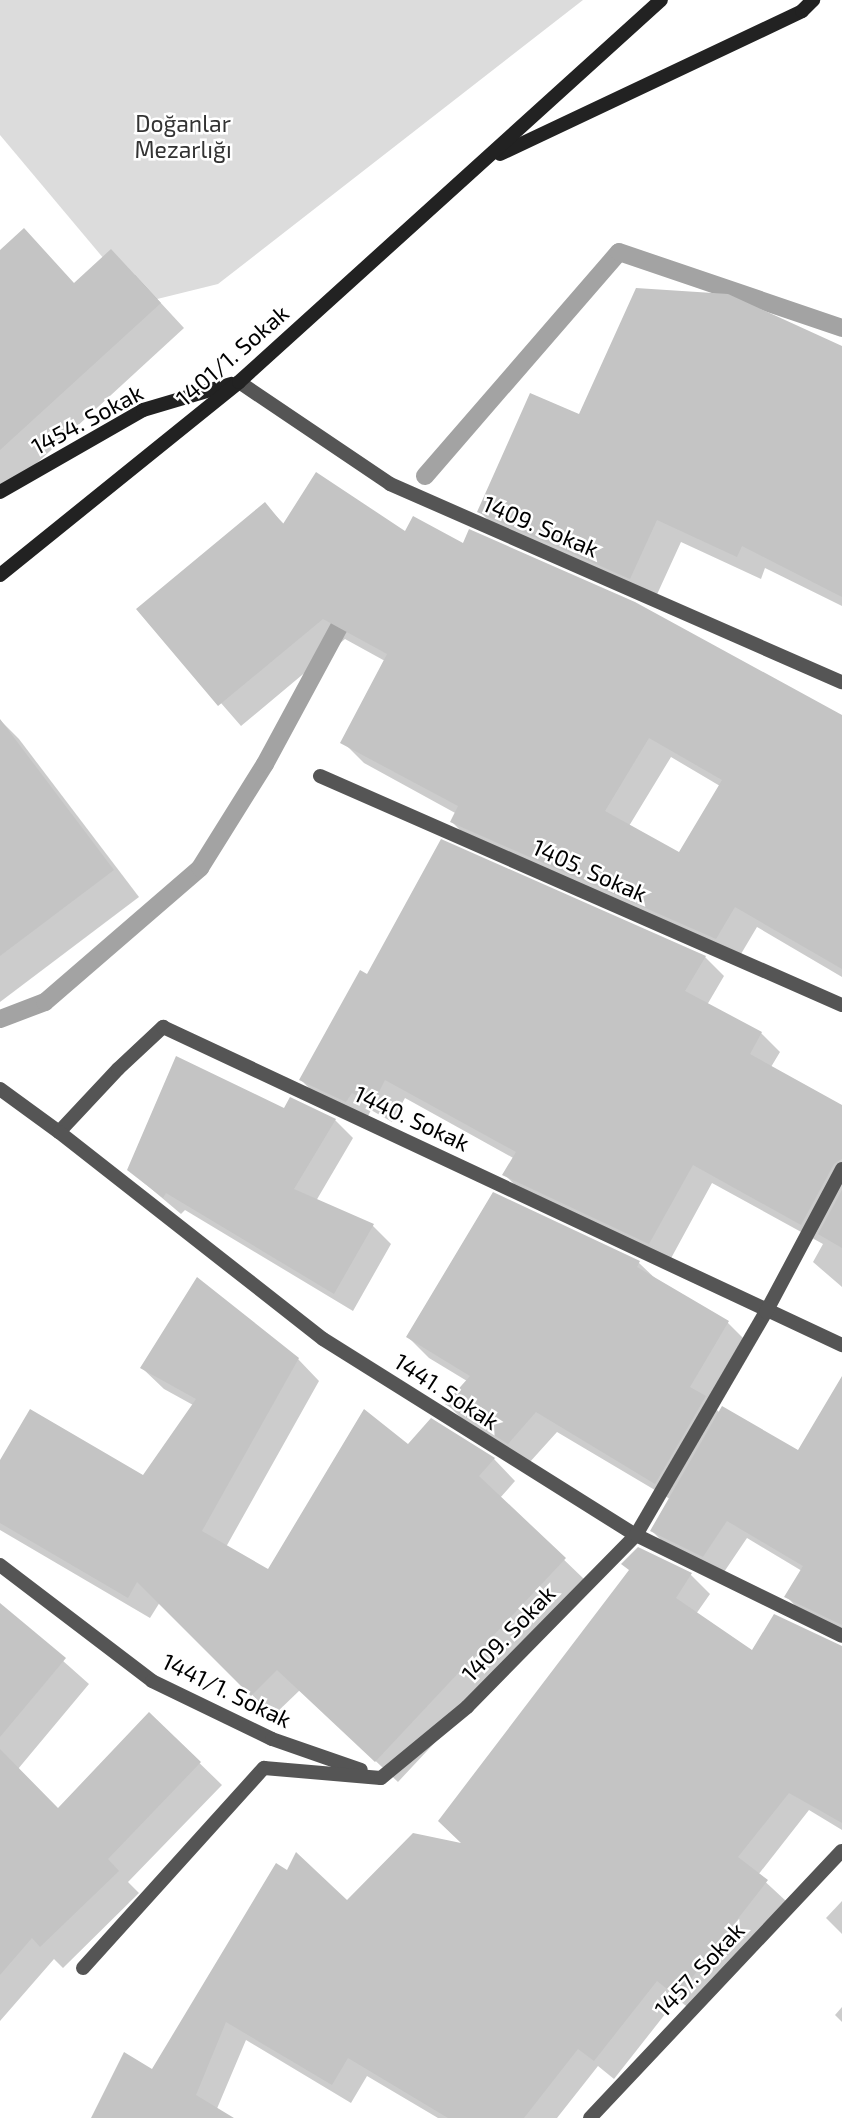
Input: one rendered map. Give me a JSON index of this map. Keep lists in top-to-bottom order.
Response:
{
  "streets": {
    "main road": ["1401/1. Sokak", "1454. Sokak"],
    "street": [
      "1409. Sokak",
      "1405. Sokak",
      "1440. Sokak",
      "1441. Sokak",
      "1441/1. Sokak",
      "1457. Sokak"
    ]
  },
  "crossings": [
    ["1401/1. Sokak", "1454. Sokak"],
    ["1401/1. Sokak", "1409. Sokak"],
    ["1454. Sokak", "1409. Sokak"],
    ["1409. Sokak", "1440. Sokak"],
    ["1409. Sokak", "1441. Sokak"],
    ["1409. Sokak", "1441/1. Sokak"],
    ["1440. Sokak", "1441. Sokak"]
  ],
  "parks": ["Doğanlar Mezarlığı"]
}
